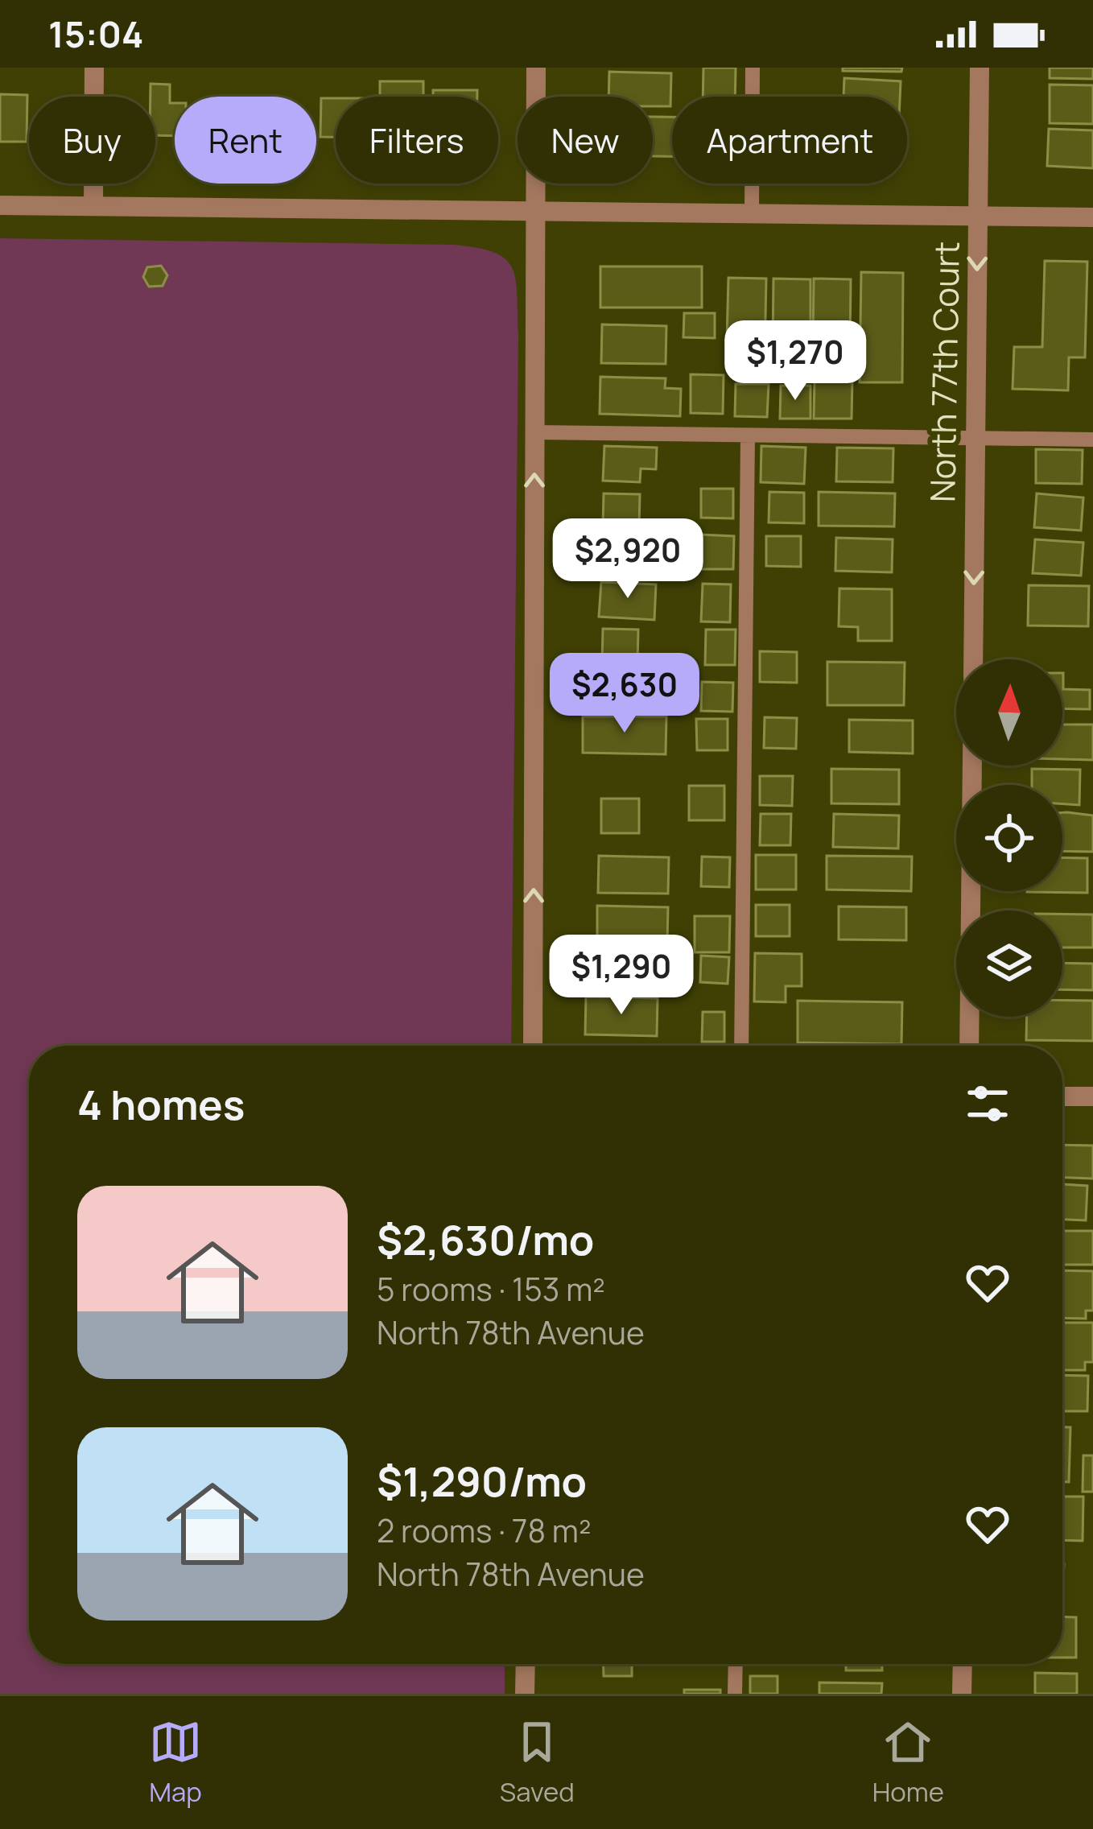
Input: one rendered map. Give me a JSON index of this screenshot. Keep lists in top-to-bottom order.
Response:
{
  "streets": {
    "street": ["North 77th Court"]
  },
  "one_way": ["North 77th Court"],
  "north": "top",
  "page": {
    "status": "15:04",
    "chip": [
      "Buy",
      "Rent",
      "Filters",
      "New",
      "Apartment"
    ],
    "price": [
      "$1,270",
      "$2,920",
      "$2,630",
      "$1,290"
    ],
    "heading": "4 homes",
    "list": [
      {
        "name": "$2,630/mo",
        "note": "5 rooms · 153 m² · North 78th Avenue"
      },
      {
        "name": "$1,290/mo",
        "note": "2 rooms · 78 m² · North 78th Avenue"
      }
    ],
    "tabs": ["Map", "Saved", "Home"]
  }
}
